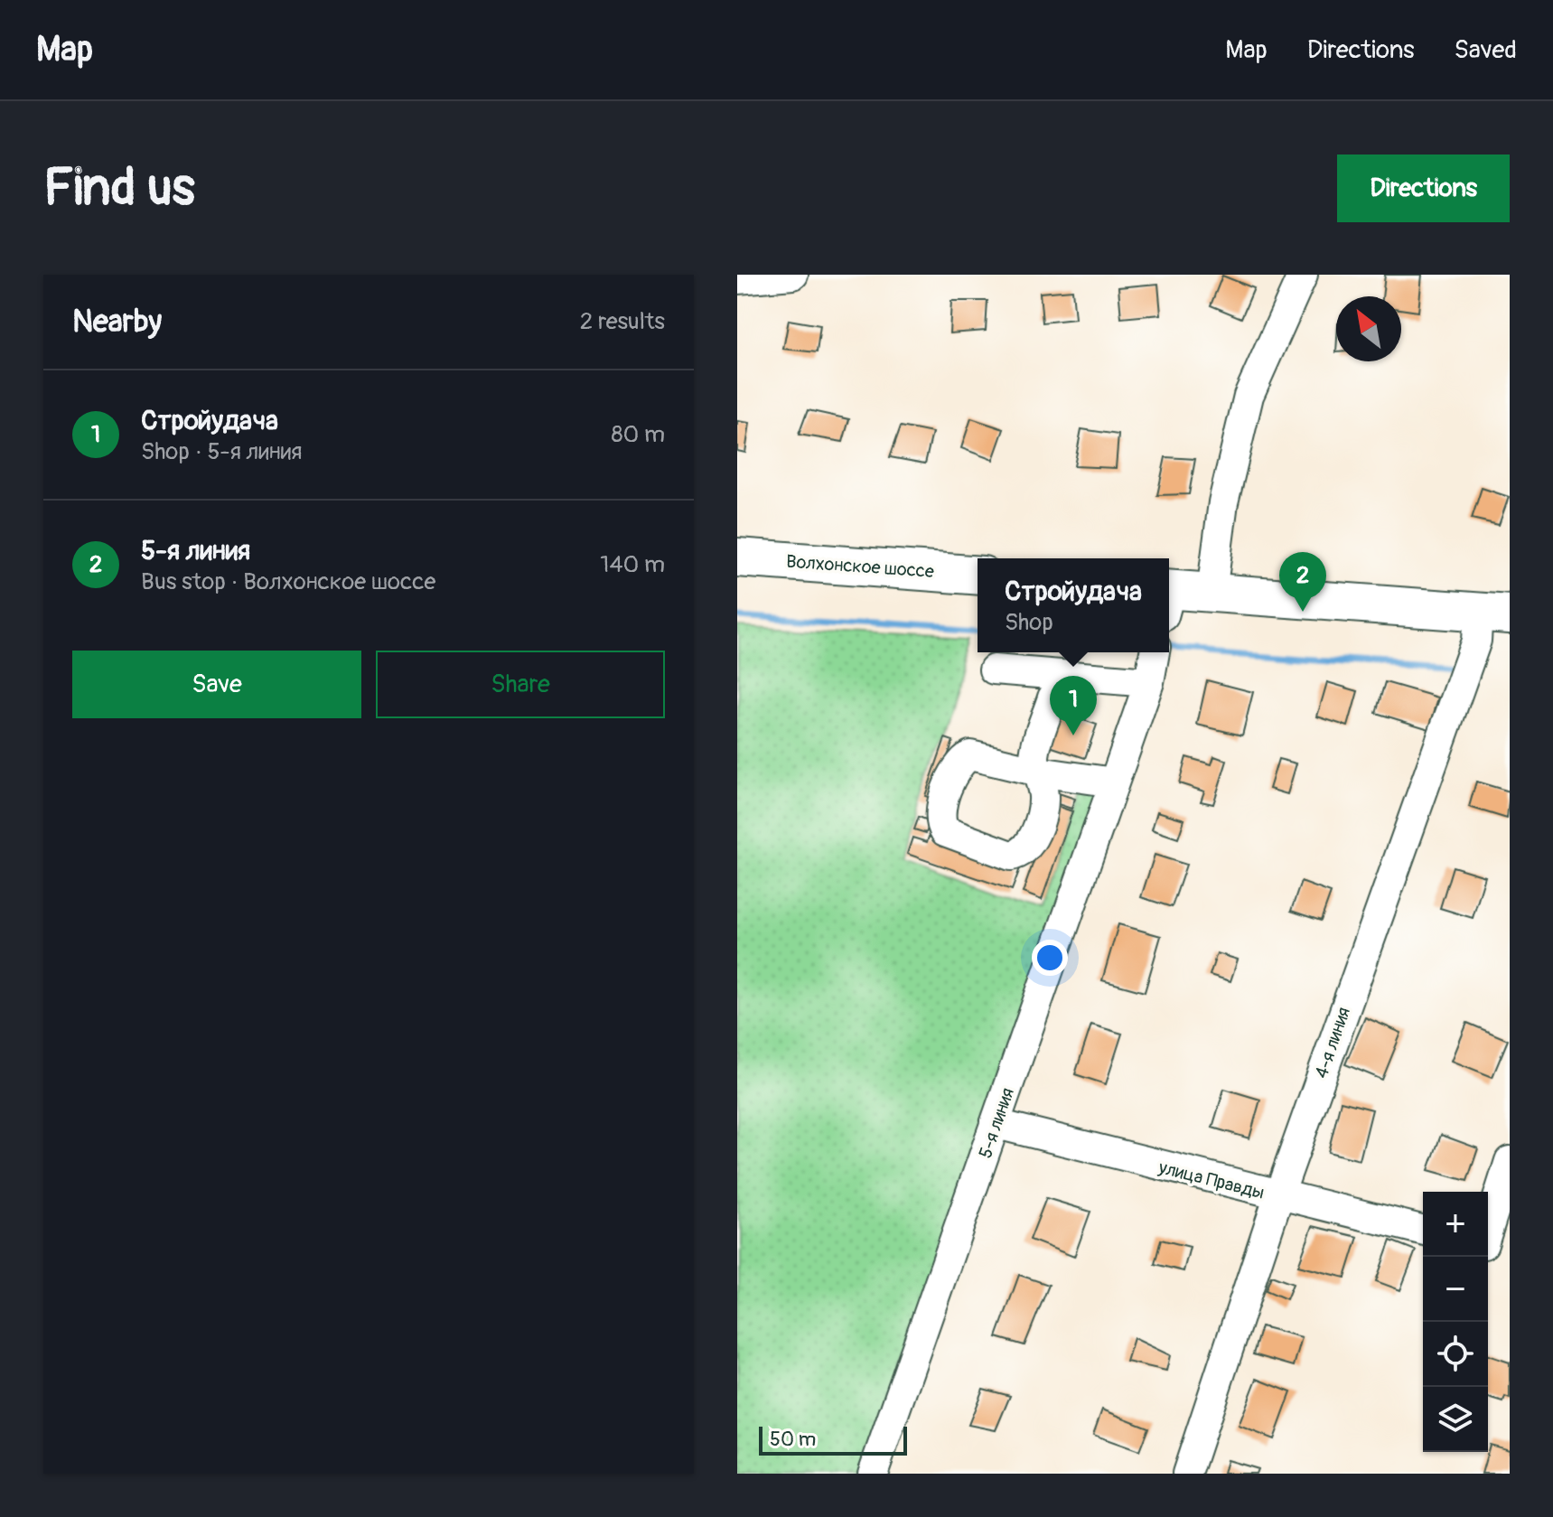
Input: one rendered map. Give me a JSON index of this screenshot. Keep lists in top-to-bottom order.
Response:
{
  "streets": {
    "main road": ["Волхонское шоссе"],
    "street": ["4-я линия", "5-я линия", "улица Правды"]
  },
  "crossings": [
    ["4-я линия", "улица Правды"],
    ["5-я линия", "улица Правды"]
  ],
  "scale_bar": "50 m",
  "north": "top left",
  "page": {
    "header": "Map",
    "nav": ["Map", "Directions", "Saved"],
    "buttons": [
      "Directions",
      ["Save", "Share"]
    ],
    "title": "Find us",
    "heading": ["Nearby", "2 results"],
    "list": [
      {
        "mark": "1",
        "name": "Стройудача",
        "note": "Shop · 5-я линия",
        "value": "80 m"
      },
      {
        "mark": "2",
        "name": "5-я линия",
        "note": "Bus stop · Волхонское шоссе",
        "value": "140 m"
      }
    ],
    "pins": ["2", "1"],
    "popup": ["Стройудача", "Shop"],
    "map_buttons": ["+", "−"],
    "scale": "50 m"
  }
}
